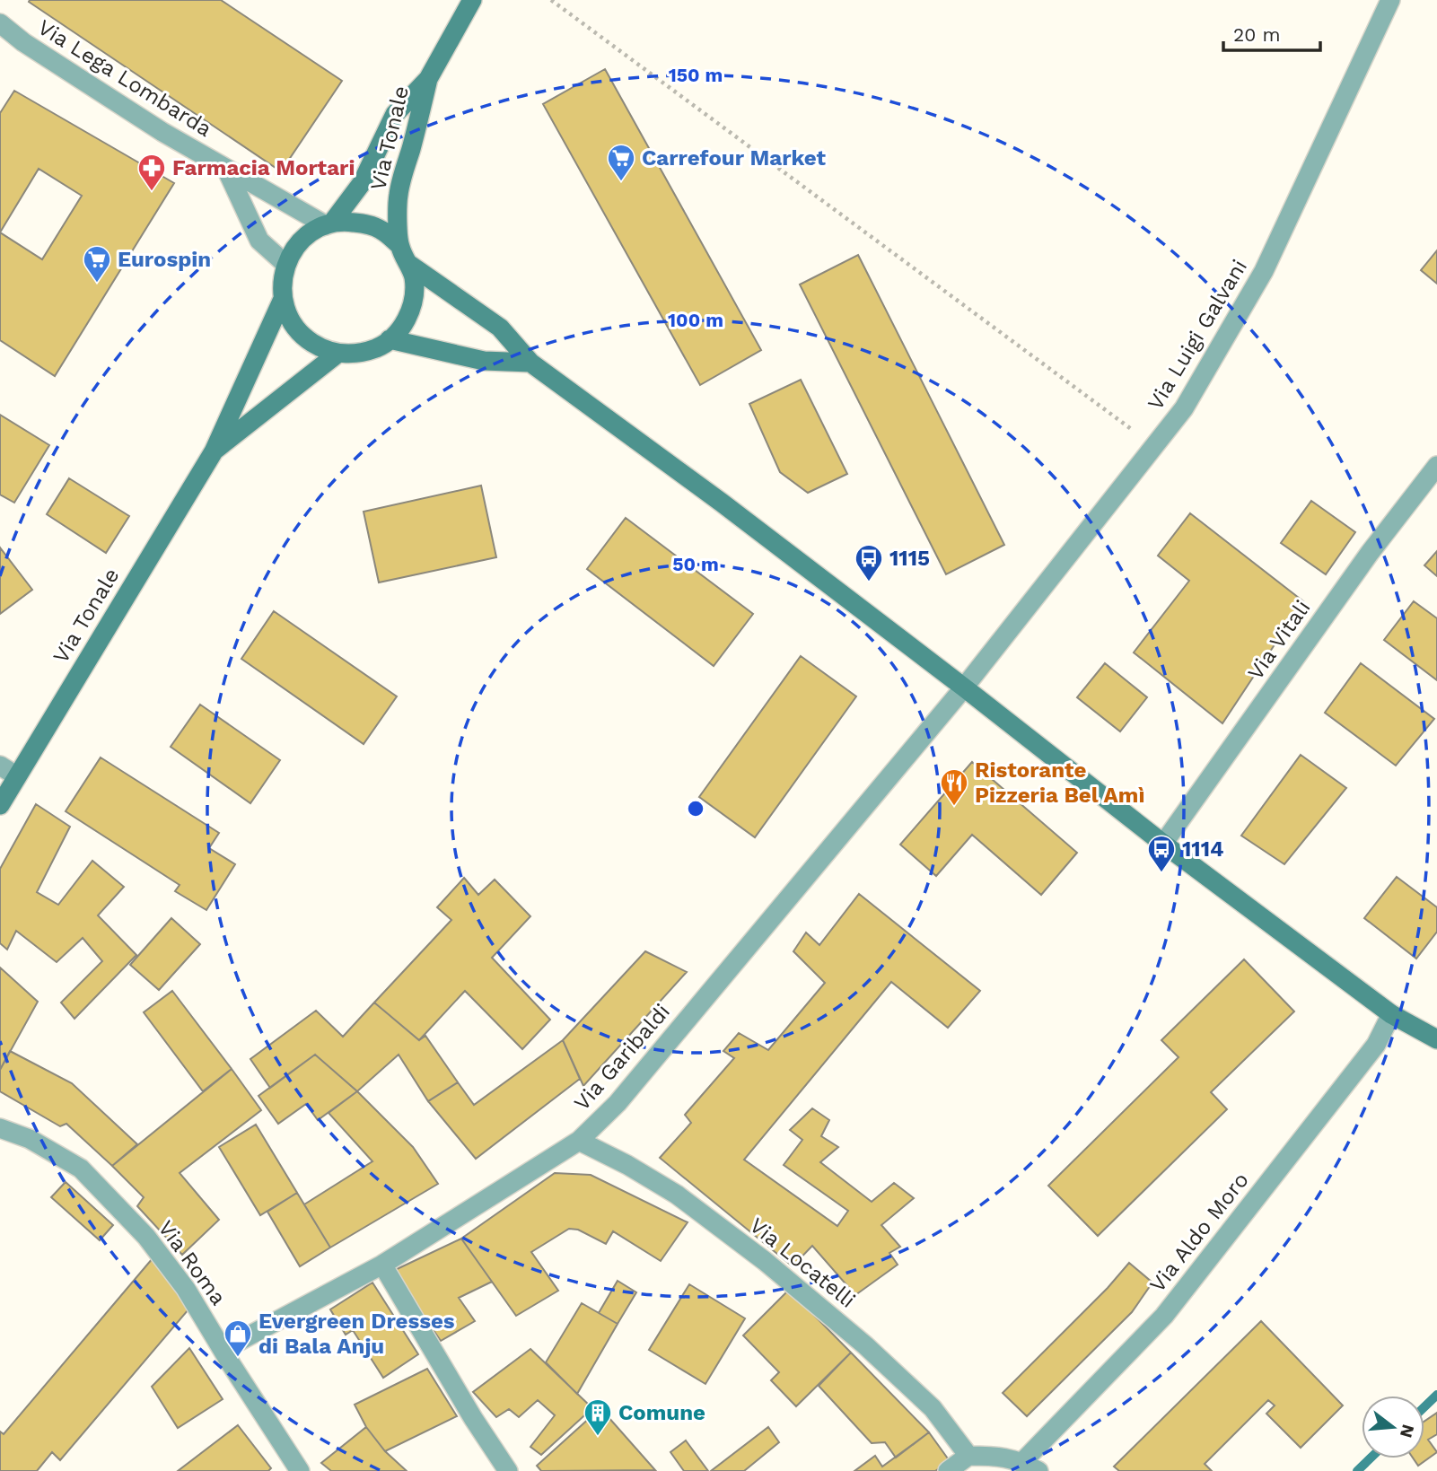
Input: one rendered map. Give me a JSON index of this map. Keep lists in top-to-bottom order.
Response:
{
  "streets": {
    "main road": ["Via Tonale"],
    "street": [
      "Via Lega Lombarda",
      "Via Luigi Galvani",
      "Via Vitali",
      "Via Garibaldi",
      "Via Aldo Moro",
      "Via Roma",
      "Via Locatelli"
    ]
  },
  "crossings": [
    ["Via Lega Lombarda", "Via Tonale"],
    ["Via Luigi Galvani", "Via Garibaldi"],
    ["Via Garibaldi", "Via Roma"],
    ["Via Garibaldi", "Via Locatelli"]
  ],
  "places": {
    "supermarket": ["Carrefour Market", "Eurospin"],
    "pharmacy": ["Farmacia Mortari"],
    "bus stop": ["1115", "1114"],
    "restaurant": ["Ristorante Pizzeria Bel Amì"],
    "shop": ["Evergreen Dresses di Bala Anju"],
    "building": ["Comune"]
  },
  "scale_bar": "20 m",
  "north": "right",
  "rings": ["150 m", "100 m", "50 m"]
}
